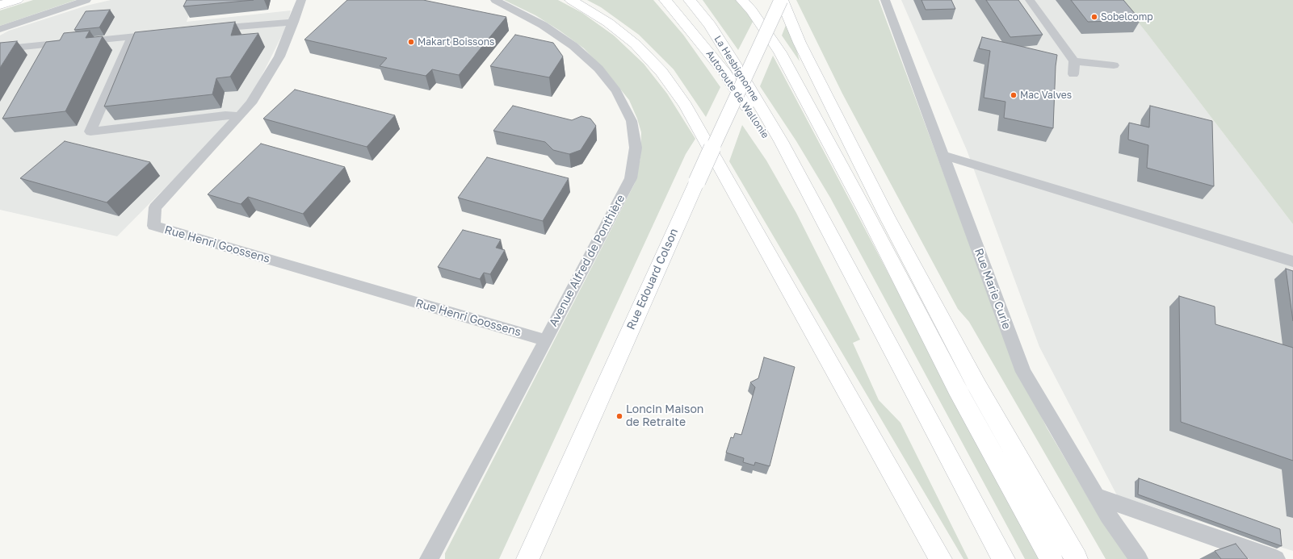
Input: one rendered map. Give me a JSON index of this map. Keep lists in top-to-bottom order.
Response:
{
  "streets": {
    "main road": ["La Hesbignonne", "Autoroute de Wallonie", "Rue Edouard Colson"],
    "street": ["Rue Henri Goossens", "Avenue Alfred de Ponthière", "Rue Marie Curie"]
  },
  "crossings": [
    ["La Hesbignonne", "Autoroute de Wallonie"],
    ["Rue Henri Goossens", "Avenue Alfred de Ponthière"]
  ],
  "places": [
    "Sobelcomp",
    "Makart Boissons",
    "Mac Valves",
    "Loncin Maison de Retraite"
  ]
}
